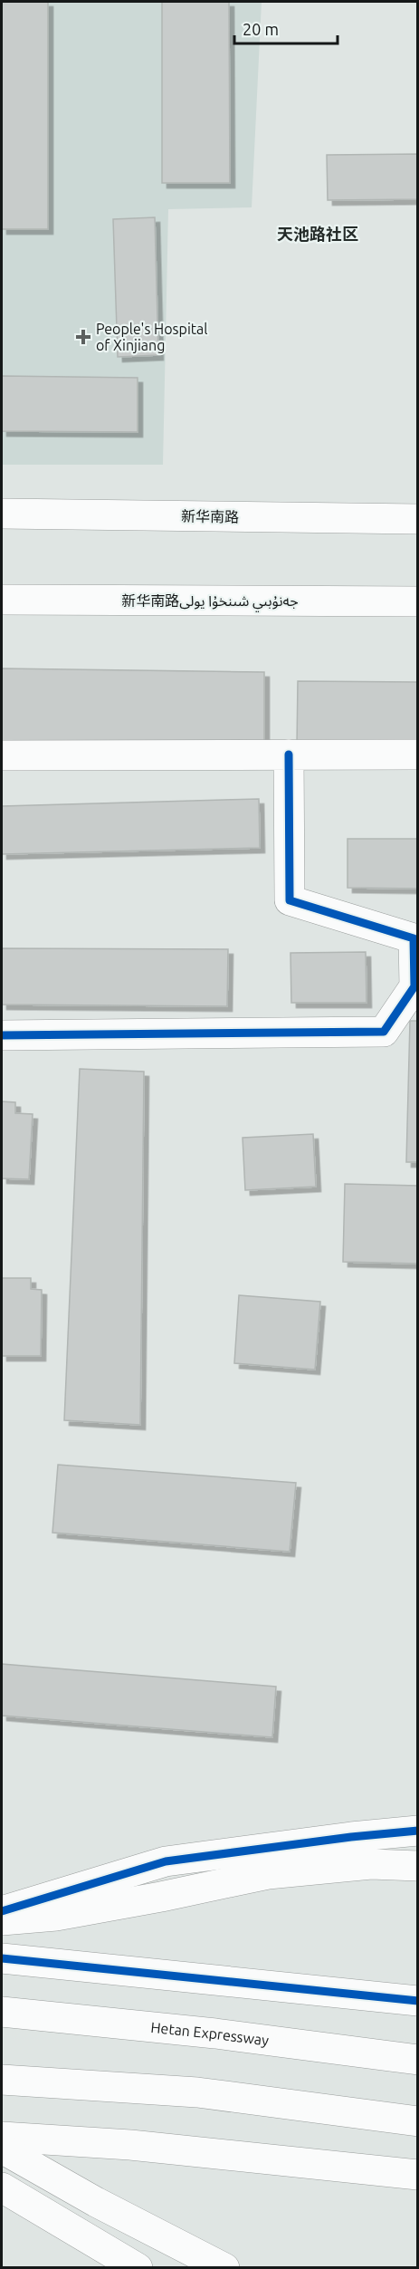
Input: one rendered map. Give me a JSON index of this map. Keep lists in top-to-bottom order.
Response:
{
  "streets": {
    "main road": ["新华南路", "新华南路جەنۇبىي شىنخۇا يولى", "Hetan Expressway"]
  },
  "districts": ["天池路社区"],
  "places": {
    "health": ["People's Hospital of Xinjiang"]
  },
  "scale_bar": "20 m"
}
